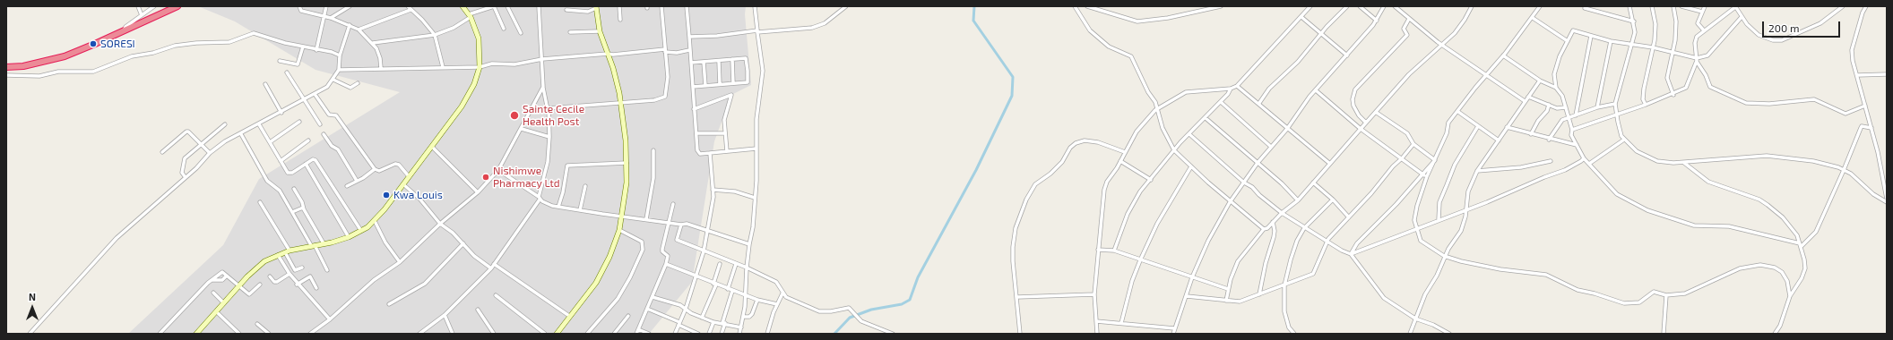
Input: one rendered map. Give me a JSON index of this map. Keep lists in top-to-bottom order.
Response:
{
  "places": [
    "SORESI",
    "Sainte Cecile Health Post",
    "Nishimwe Pharmacy Ltd",
    "Kwa Louis"
  ],
  "scale_bar": "200 m",
  "north": "top"
}
